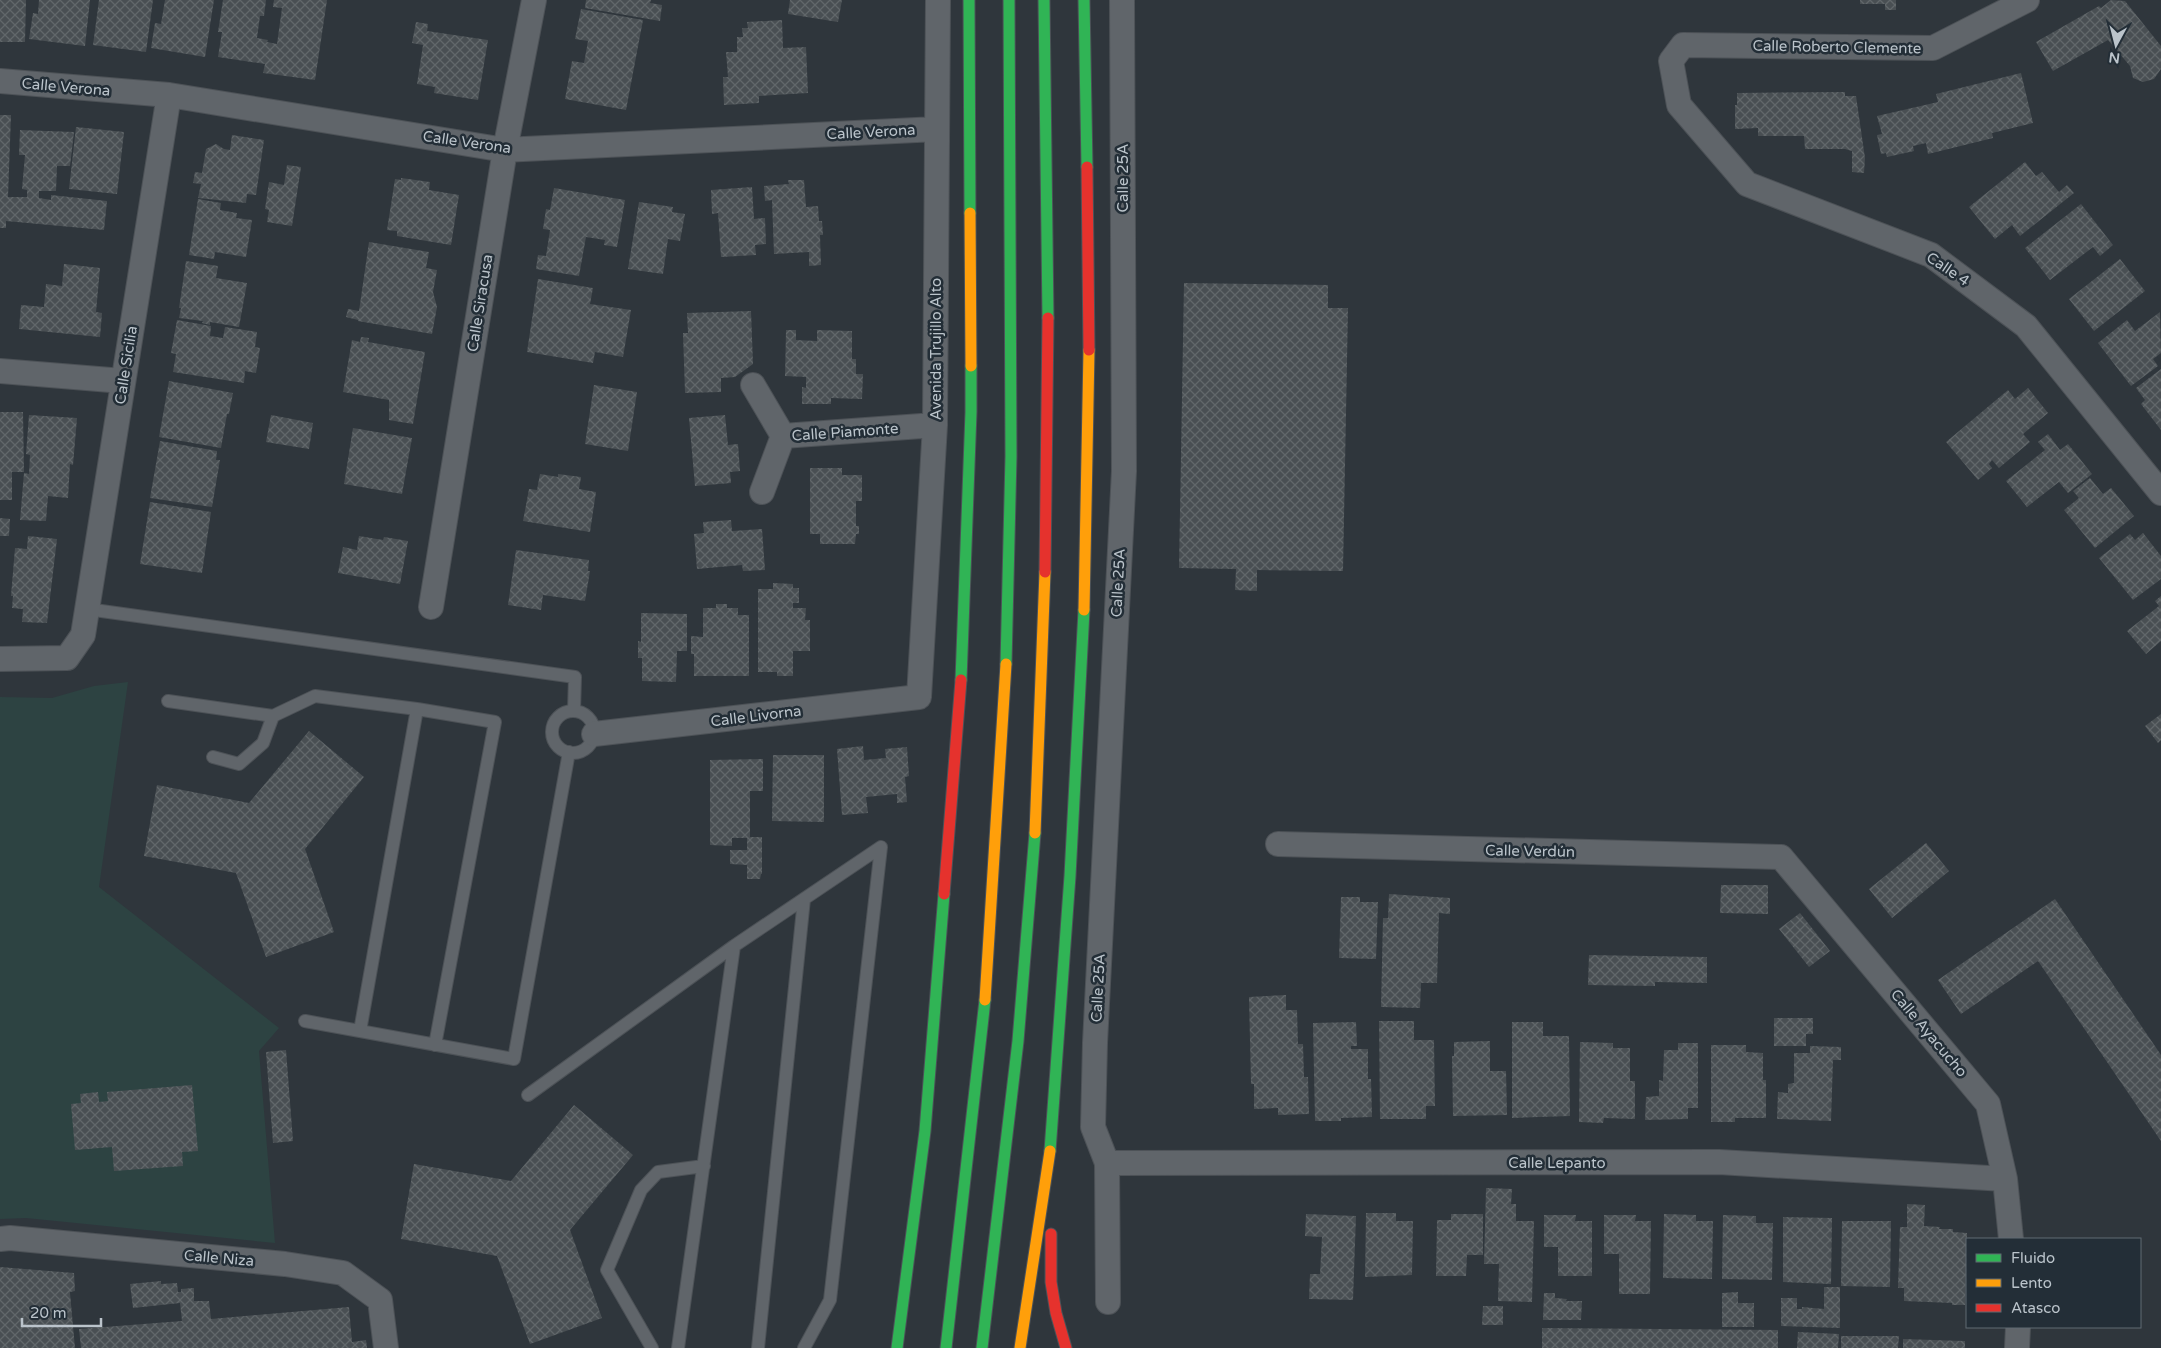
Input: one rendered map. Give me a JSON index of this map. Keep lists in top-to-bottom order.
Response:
{
  "streets": {
    "street": [
      "Calle Roberto Clemente",
      "Calle Verona",
      "Calle 25A",
      "Calle 4",
      "Calle Siracusa",
      "Avenida Trujillo Alto",
      "Calle Sicilia",
      "Calle Piamonte",
      "Calle Livorna",
      "Calle Verdún",
      "Calle Ayacucho",
      "Calle Lepanto",
      "Calle Niza"
    ]
  },
  "crossings": [
    ["Calle Roberto Clemente", "Calle 4"],
    ["Calle Verona", "Calle Siracusa"],
    ["Calle Verona", "Avenida Trujillo Alto"],
    ["Calle Verona", "Calle Sicilia"],
    ["Calle 25A", "Calle Lepanto"],
    ["Avenida Trujillo Alto", "Calle Piamonte"],
    ["Avenida Trujillo Alto", "Calle Livorna"],
    ["Calle Verdún", "Calle Ayacucho"],
    ["Calle Ayacucho", "Calle Lepanto"]
  ],
  "legend": ["Fluido", "Lento", "Atasco"],
  "scale_bar": "20 m",
  "north": "bottom"
}
